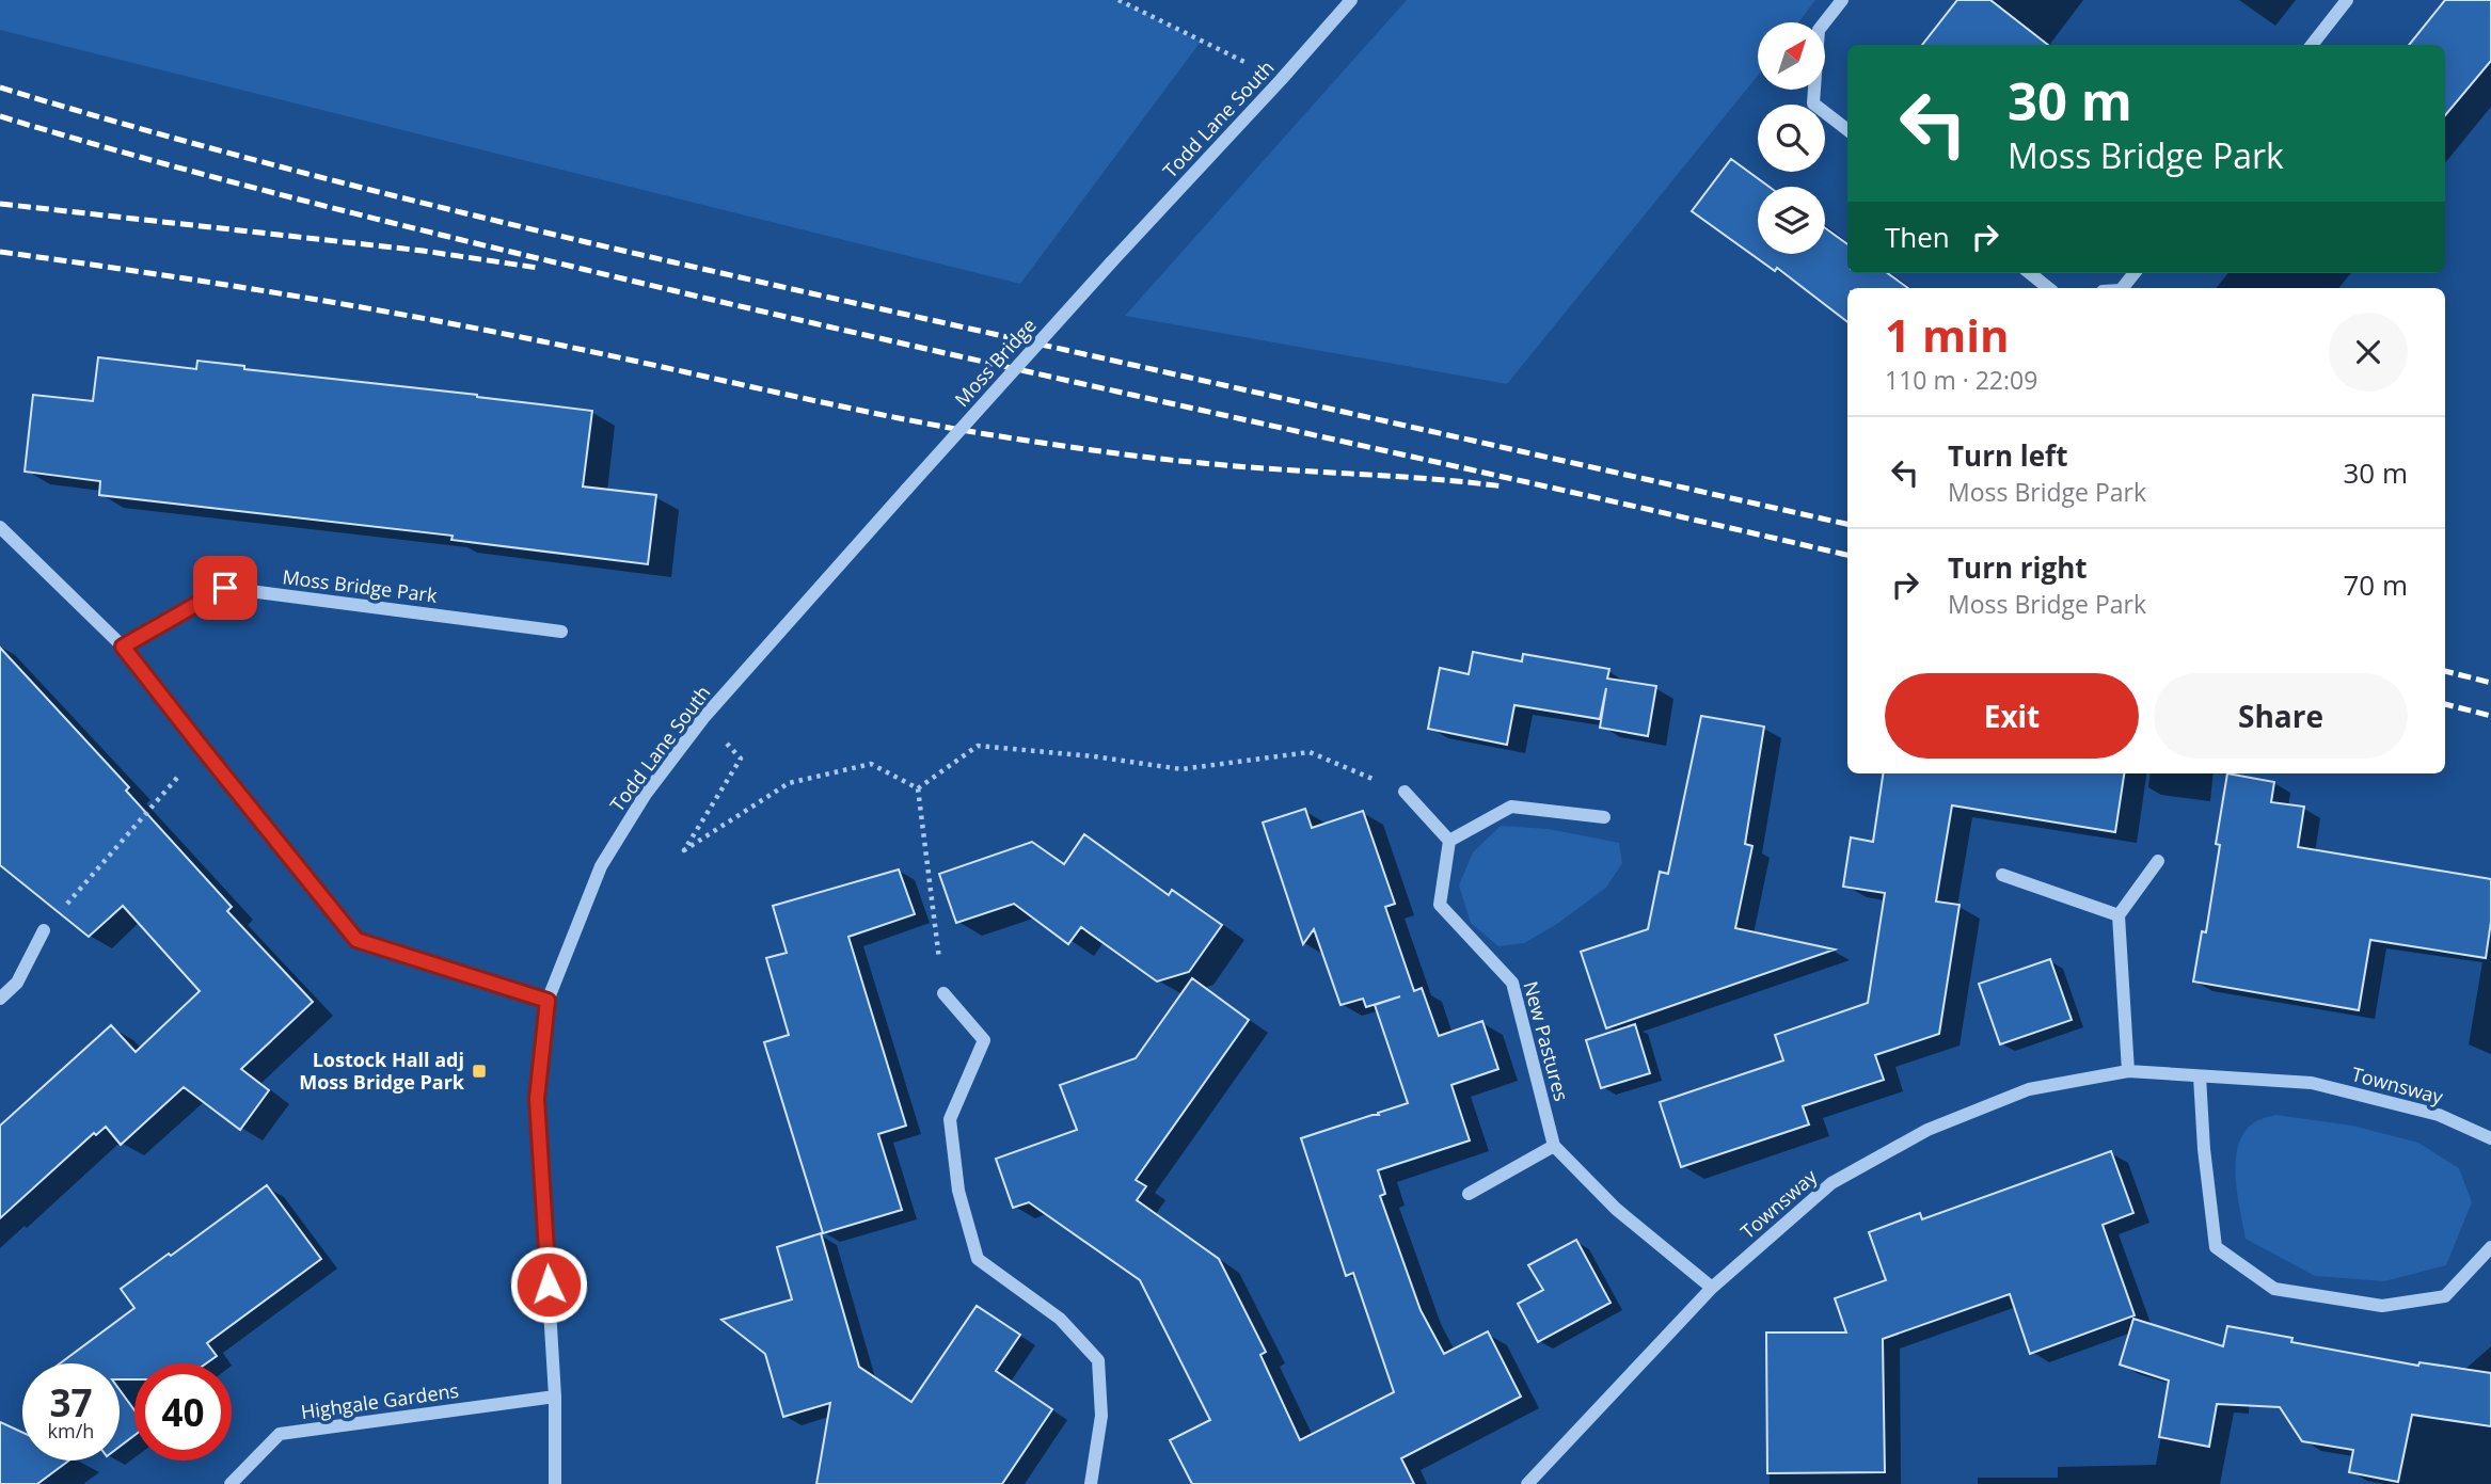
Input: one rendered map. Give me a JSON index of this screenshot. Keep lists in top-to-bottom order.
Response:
{
  "streets": {
    "street": [
      "Todd Lane South",
      "Moss Bridge",
      "Moss Bridge Park",
      "New Pastures",
      "Townsway",
      "Highgale Gardens"
    ]
  },
  "crossings": [
    ["Todd Lane South", "Moss Bridge"],
    ["Todd Lane South", "Highgale Gardens"],
    ["New Pastures", "Townsway"]
  ],
  "places": {
    "transit": ["Lostock Hall adj Moss Bridge Park"]
  },
  "north": "top right",
  "page": {
    "turn": ["30 m", "Moss Bridge Park"],
    "then": "Then",
    "heading": ["1 min", "110 m · 22:09"],
    "list": [
      {
        "name": "Turn left",
        "note": "Moss Bridge Park",
        "value": "30 m"
      },
      {
        "name": "Turn right",
        "note": "Moss Bridge Park",
        "value": "70 m"
      }
    ],
    "buttons": ["Exit", "Share"],
    "speed": "37 km/h",
    "limit": "40"
  }
}
